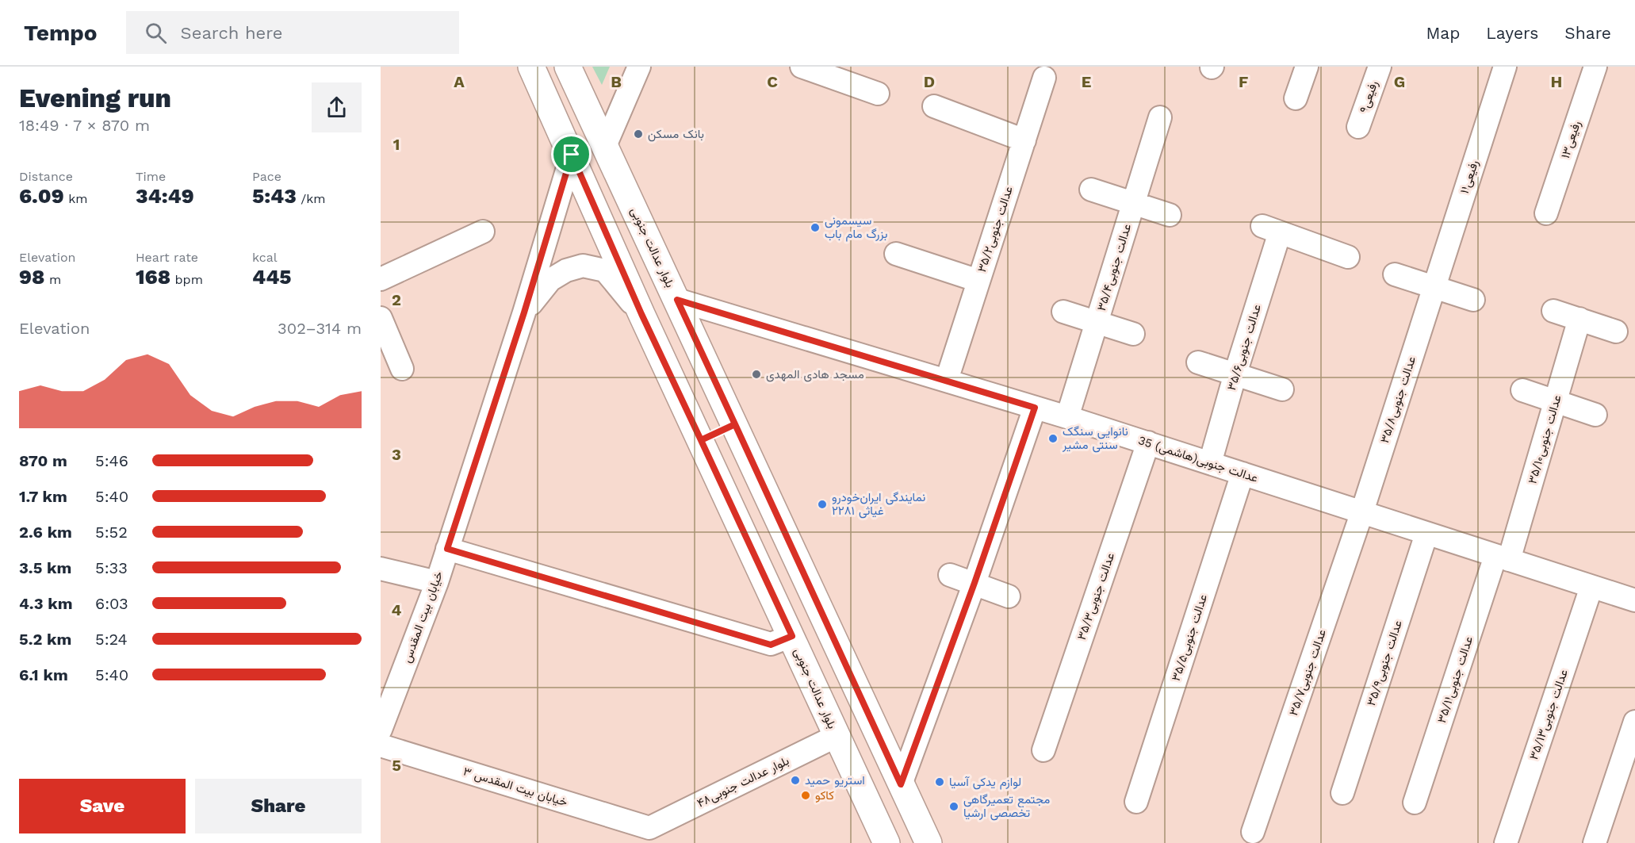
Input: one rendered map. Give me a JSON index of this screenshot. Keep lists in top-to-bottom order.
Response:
{
  "streets": {
    "main road": ["بلوار عدالت جنوبی"],
    "street": [
      "رفیعی۹",
      "رفیعی۱۳",
      "رفیعی۱۱",
      "عدالت جنوبی۳۵/۲",
      "عدالت جنوبی۳۵/۴",
      "عدالت جنوبی۳۵/۶",
      "عدالت جنوبی۳۵/۸",
      "عدالت جنوبی۳۵/۱۰",
      "35 عدالت جنوبی(هاشمی)",
      "عدالت جنوبی۳۵/۳",
      "خیابان بیت المقدس",
      "عدالت جنوبی۳۵/۵",
      "عدالت جنوبی۳۵/۹",
      "عدالت جنوبی۳۵/۷",
      "عدالت جنوبی۳۵/۱۱",
      "عدالت جنوبی۳۵/۱۳",
      "بلوار عدالت جنوبی۴۸",
      "خیابان بیت المقدس ۳"
    ]
  },
  "crossings": [
    ["رفیعی۱۱", "عدالت جنوبی۳۵/۸"],
    ["عدالت جنوبی۳۵/۲", "35 عدالت جنوبی(هاشمی)"],
    ["بلوار عدالت جنوبی", "35 عدالت جنوبی(هاشمی)"],
    ["بلوار عدالت جنوبی", "خیابان بیت المقدس"],
    ["بلوار عدالت جنوبی", "بلوار عدالت جنوبی۴۸"],
    ["عدالت جنوبی۳۵/۴", "35 عدالت جنوبی(هاشمی)"],
    ["عدالت جنوبی۳۵/۶", "35 عدالت جنوبی(هاشمی)"],
    ["عدالت جنوبی۳۵/۸", "35 عدالت جنوبی(هاشمی)"],
    ["عدالت جنوبی۳۵/۸", "عدالت جنوبی۳۵/۷"],
    ["عدالت جنوبی۳۵/۱۰", "35 عدالت جنوبی(هاشمی)"],
    ["عدالت جنوبی۳۵/۱۰", "عدالت جنوبی۳۵/۱۱"],
    ["35 عدالت جنوبی(هاشمی)", "عدالت جنوبی۳۵/۳"],
    ["35 عدالت جنوبی(هاشمی)", "عدالت جنوبی۳۵/۵"],
    ["35 عدالت جنوبی(هاشمی)", "عدالت جنوبی۳۵/۹"],
    ["35 عدالت جنوبی(هاشمی)", "عدالت جنوبی۳۵/۷"],
    ["35 عدالت جنوبی(هاشمی)", "عدالت جنوبی۳۵/۱۱"],
    ["35 عدالت جنوبی(هاشمی)", "عدالت جنوبی۳۵/۱۳"],
    ["بلوار عدالت جنوبی۴۸", "خیابان بیت المقدس ۳"]
  ],
  "places": [
    "بانک مسکن",
    "سیسمونی بزرگ مام باب",
    "مسجد هادی المهدی",
    "نانوایی سنگک سنتی مشیر",
    "نمایندگی ایران‌خودرو غیاثی ۲۲۸۱",
    "استریو حمید",
    "لوازم یدکی آسیا",
    "کاکو",
    "مجتمع تعمیرگاهی تخصصی ارشیا"
  ],
  "page": {
    "header": "Tempo",
    "search": "Search here",
    "nav": ["Map", "Layers", "Share"],
    "heading": ["Evening run", "18:49 · 7 × 870 m"],
    "stats": [
      ["Distance", "6.09 km"],
      ["Time", "34:49"],
      ["Pace", "5:43 /km"],
      ["Elevation", "98 m"],
      ["Heart rate", "168 bpm"],
      ["kcal", "445"]
    ],
    "chart": ["Elevation", "302–314 m"],
    "list": [
      {
        "name": "870 m",
        "note": "5:46"
      },
      {
        "name": "1.7 km",
        "note": "5:40"
      },
      {
        "name": "2.6 km",
        "note": "5:52"
      },
      {
        "name": "3.5 km",
        "note": "5:33"
      },
      {
        "name": "4.3 km",
        "note": "6:03"
      },
      {
        "name": "5.2 km",
        "note": "5:24"
      },
      {
        "name": "6.1 km",
        "note": "5:40"
      }
    ],
    "buttons": ["Save", "Share"]
  },
  "grid": {
    "columns": [
      "A",
      "B",
      "C",
      "D",
      "E",
      "F",
      "G",
      "H"
    ],
    "rows": [
      "1",
      "2",
      "3",
      "4",
      "5"
    ]
  }
}
